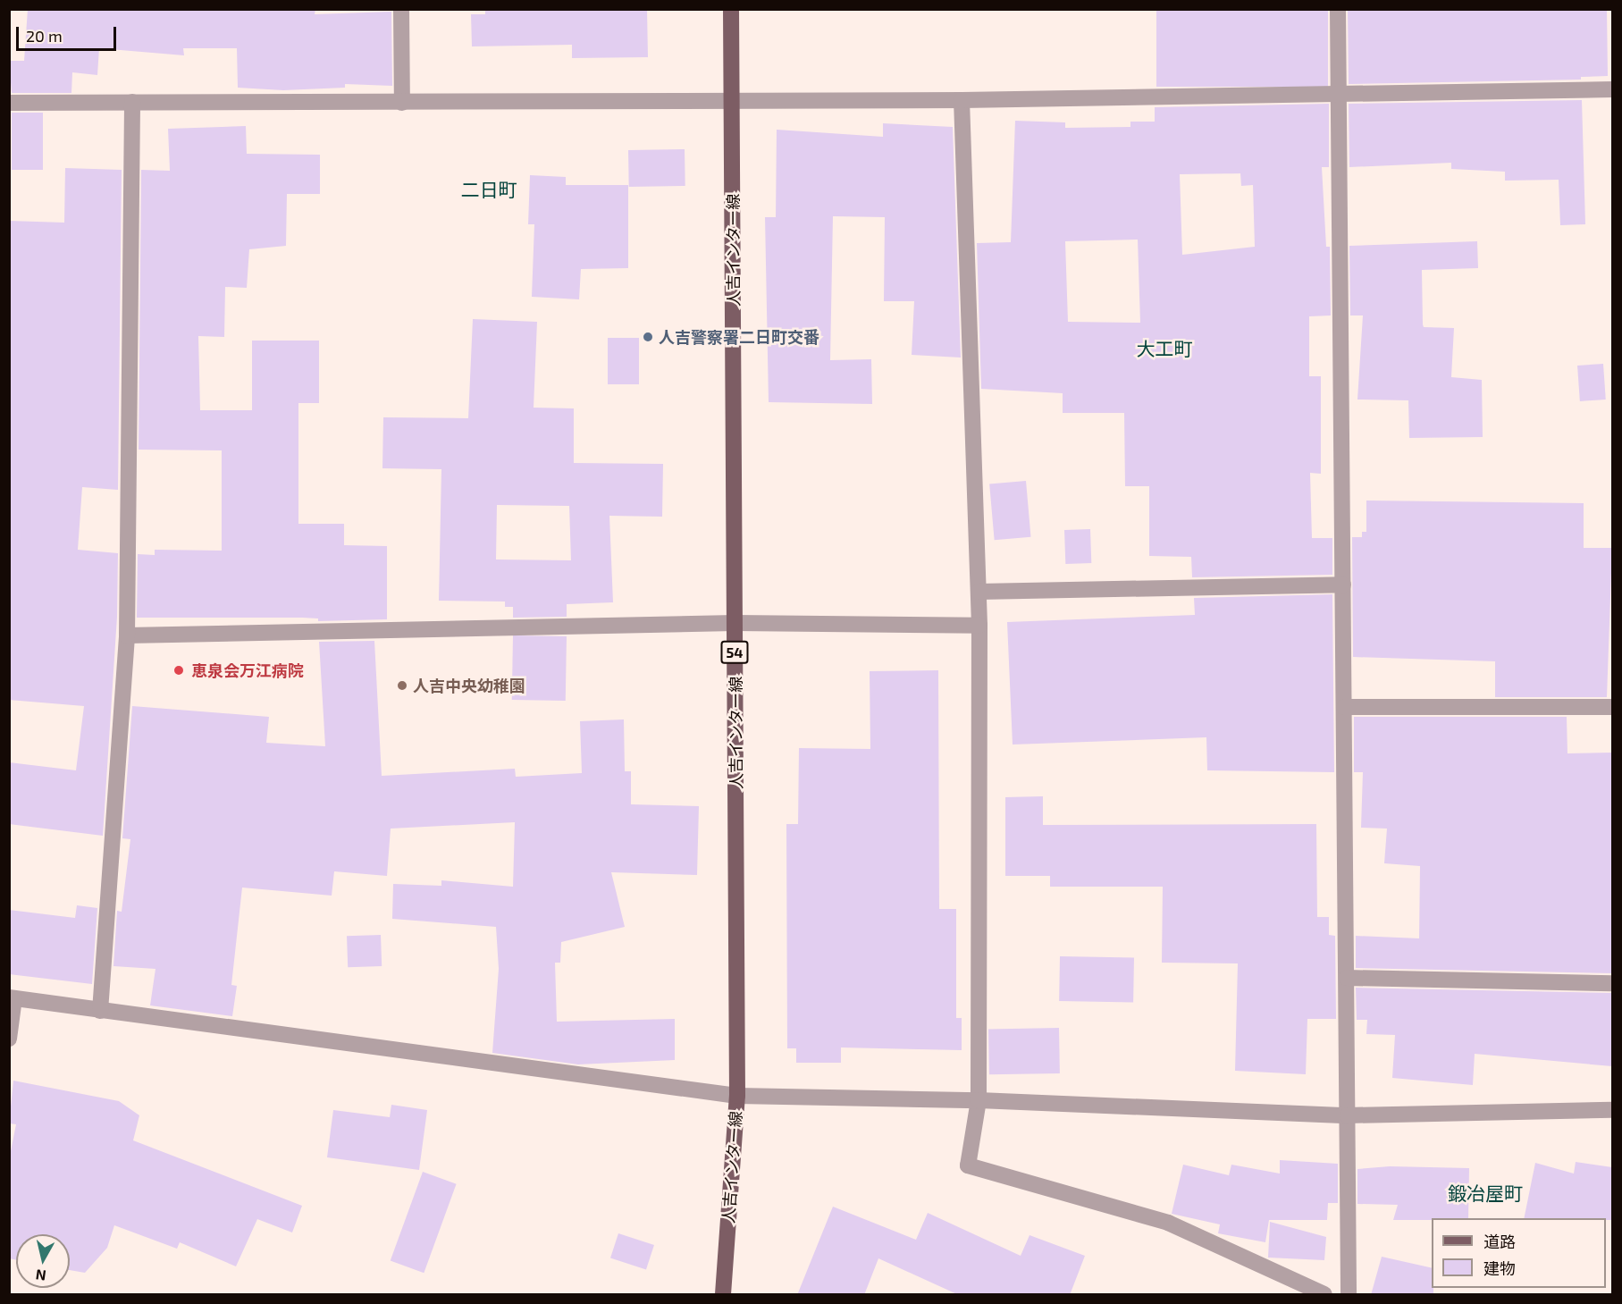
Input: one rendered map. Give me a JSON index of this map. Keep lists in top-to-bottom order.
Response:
{
  "streets": {
    "main road": ["人吉インター線", "54"]
  },
  "districts": ["二日町", "大工町", "鍛冶屋町"],
  "places": ["人吉警察署二日町交番", "恵泉会万江病院", "人吉中央幼稚園"],
  "legend": ["道路", "建物"],
  "scale_bar": "20 m",
  "north": "bottom"
}
